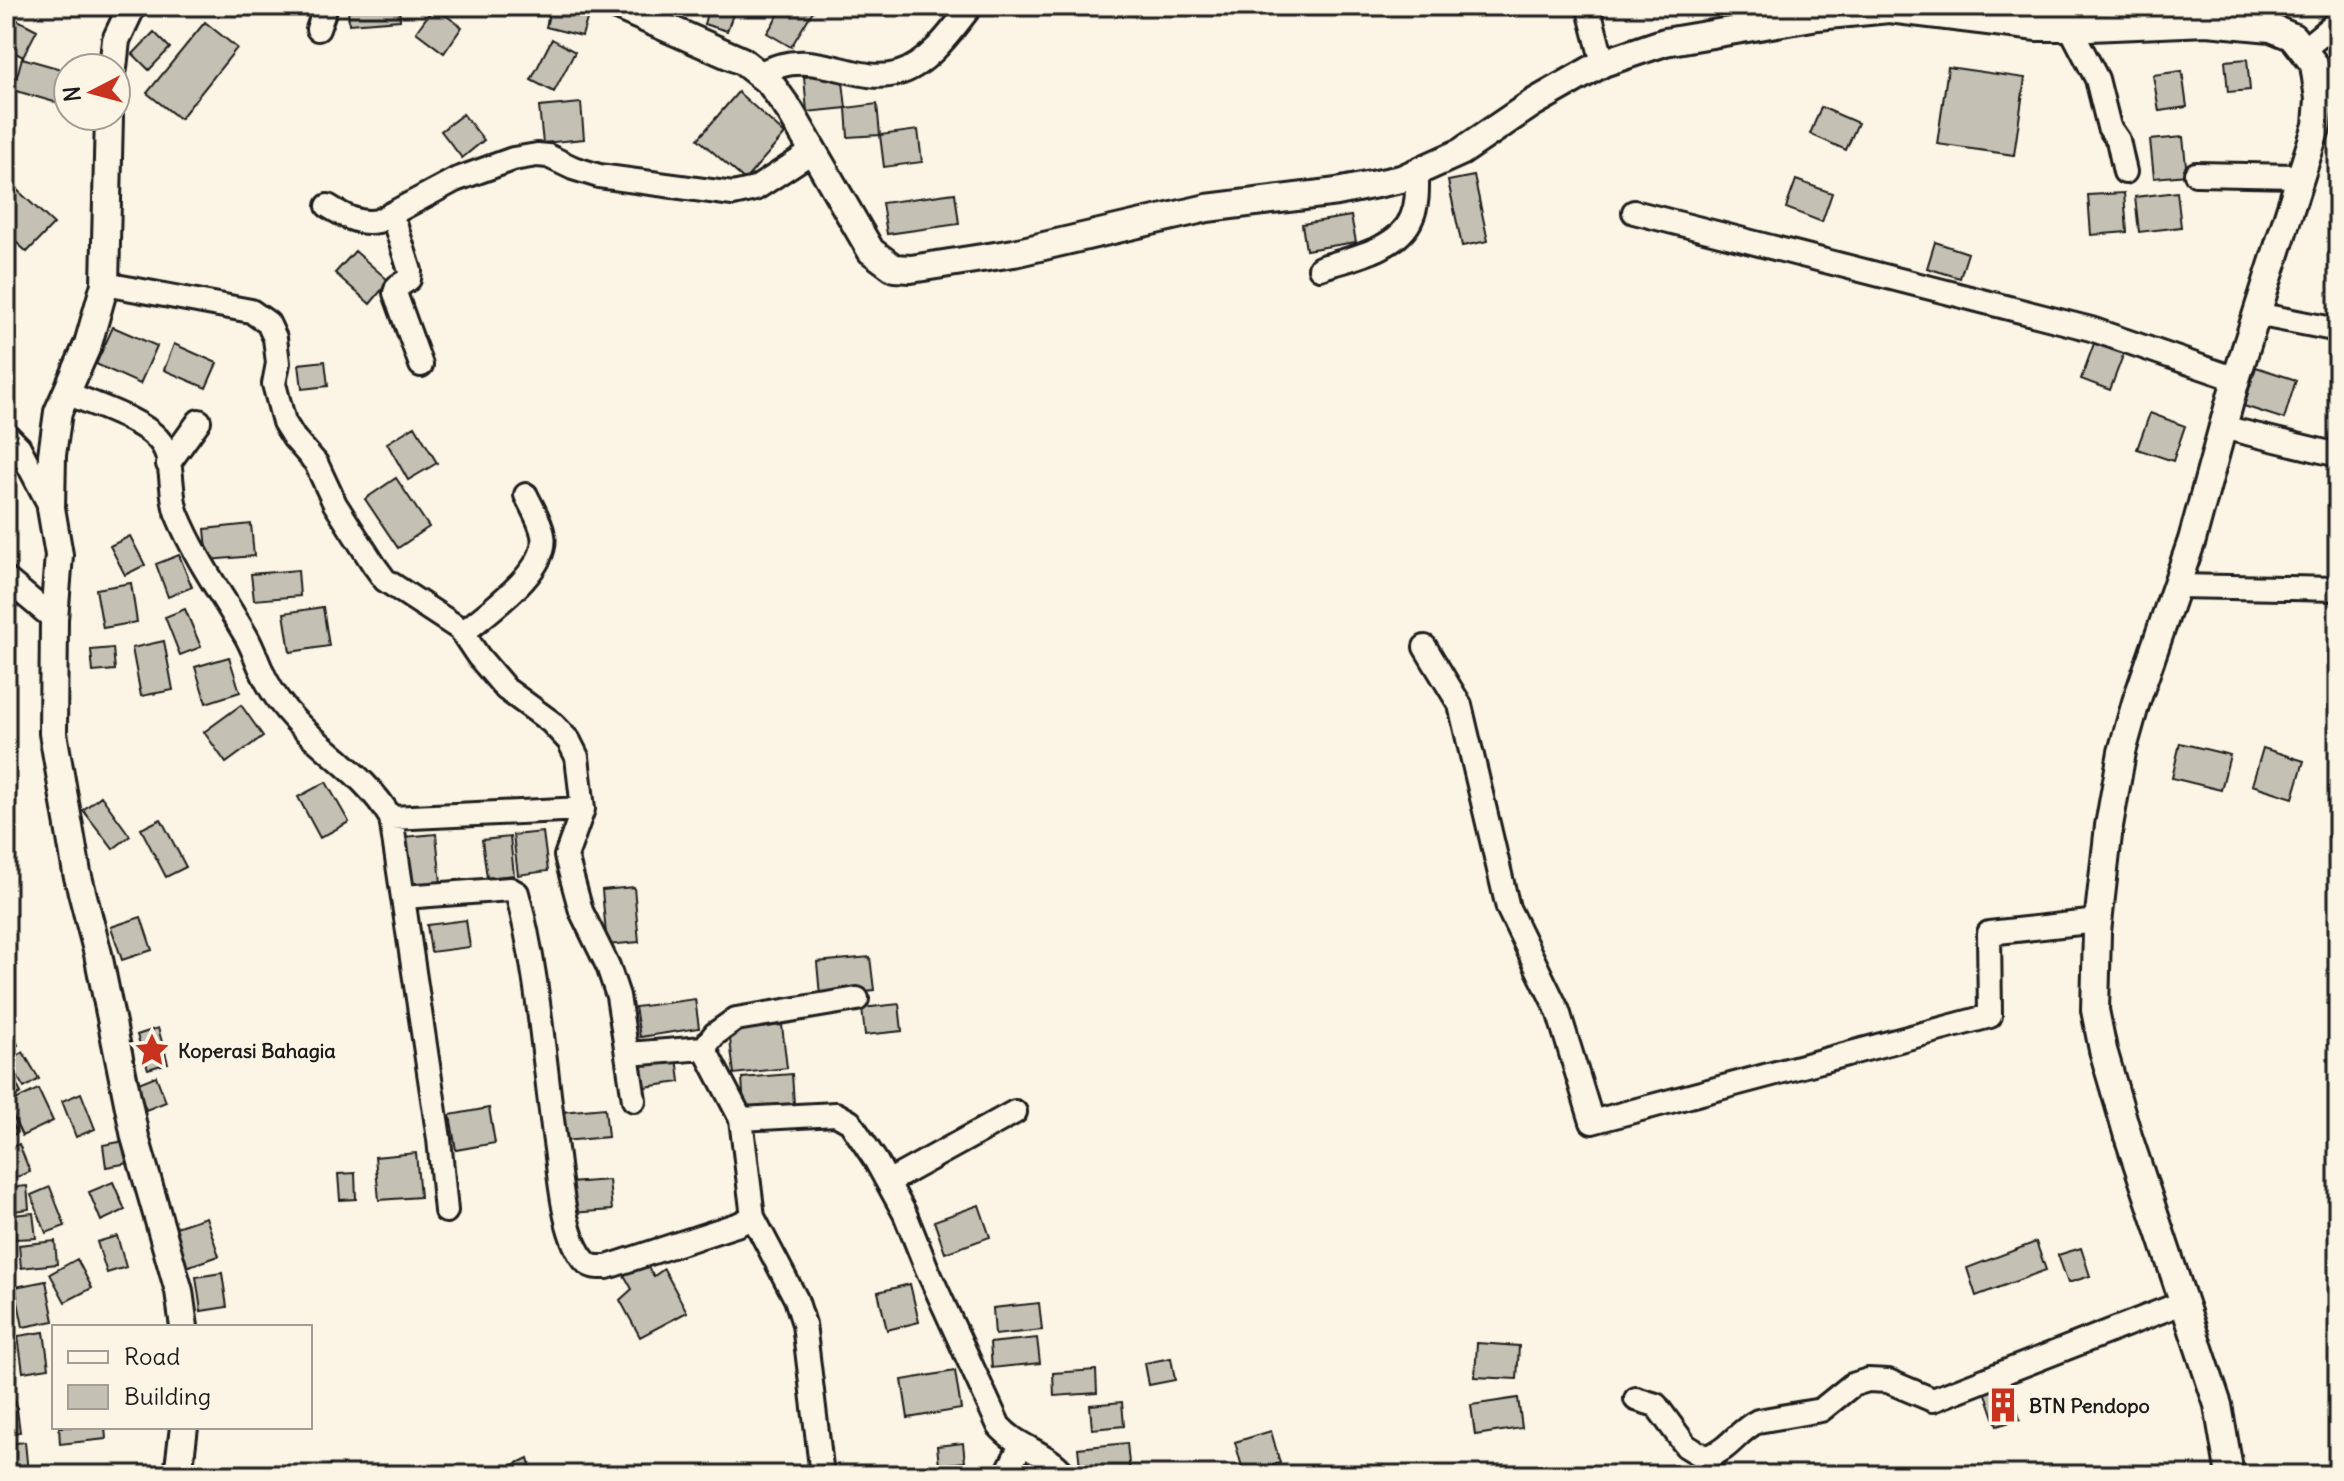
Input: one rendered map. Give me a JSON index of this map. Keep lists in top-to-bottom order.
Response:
{
  "places": {
    "place": ["Koperasi Bahagia"],
    "building": ["BTN Pendopo"]
  },
  "legend": ["Road", "Building"],
  "north": "left"
}
